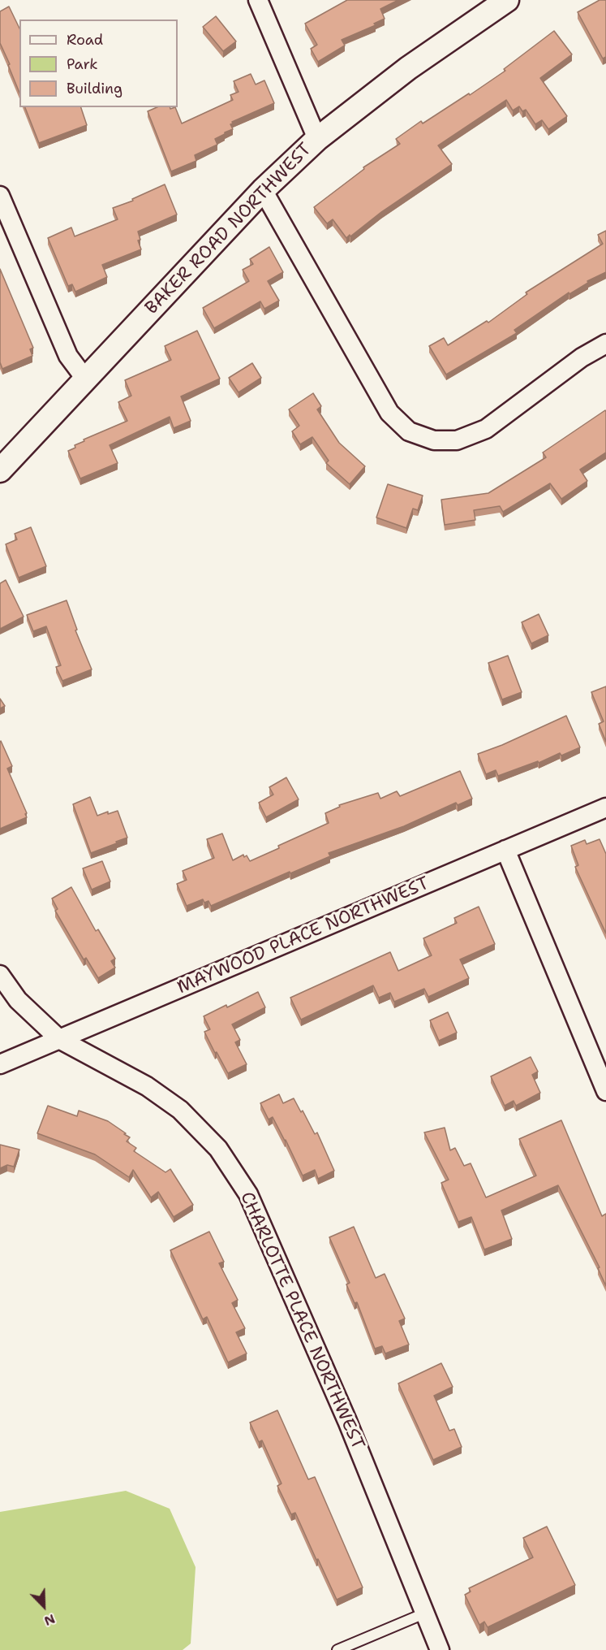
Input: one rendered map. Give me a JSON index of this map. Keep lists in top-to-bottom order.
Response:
{
  "streets": {
    "street": ["BAKER ROAD NORTHWEST", "MAYWOOD PLACE NORTHWEST", "CHARLOTTE PLACE NORTHWEST"]
  },
  "crossings": [
    ["MAYWOOD PLACE NORTHWEST", "CHARLOTTE PLACE NORTHWEST"]
  ],
  "legend": ["Road", "Park", "Building"],
  "north": "bottom right"
}
